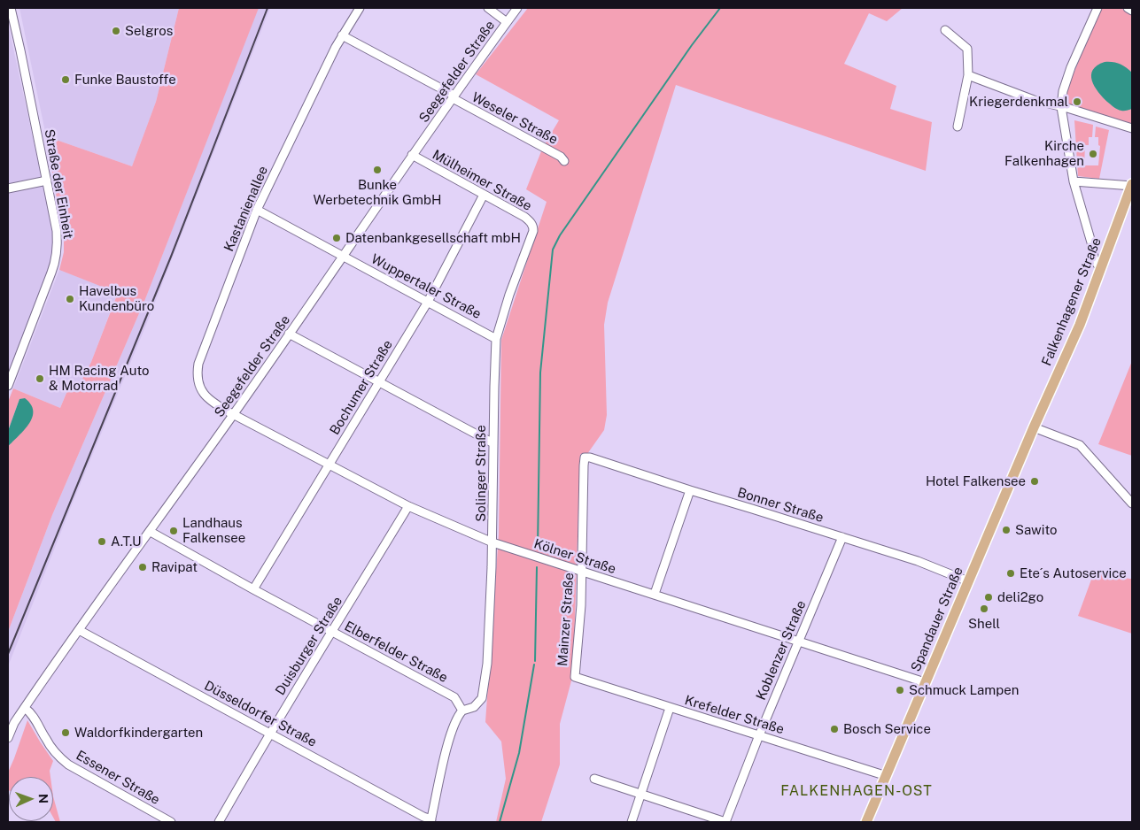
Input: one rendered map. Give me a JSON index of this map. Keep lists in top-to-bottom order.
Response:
{
  "streets": {
    "main road": ["Falkenhagener Straße", "Spandauer Straße"],
    "street": [
      "Seegefelder Straße",
      "Weseler Straße",
      "Mülheimer Straße",
      "Straße der Einheit",
      "Kastanienallee",
      "Wuppertaler Straße",
      "Bochumer Straße",
      "Solinger Straße",
      "Bonner Straße",
      "Kölner Straße",
      "Mainzer Straße",
      "Duisburger Straße",
      "Koblenzer Straße",
      "Elberfelder Straße",
      "Düsseldorfer Straße",
      "Krefelder Straße",
      "Essener Straße"
    ]
  },
  "crossings": [
    ["Seegefelder Straße", "Weseler Straße"],
    ["Seegefelder Straße", "Mülheimer Straße"],
    ["Seegefelder Straße", "Kastanienallee"],
    ["Seegefelder Straße", "Wuppertaler Straße"],
    ["Seegefelder Straße", "Kölner Straße"],
    ["Seegefelder Straße", "Elberfelder Straße"],
    ["Seegefelder Straße", "Düsseldorfer Straße"],
    ["Seegefelder Straße", "Essener Straße"],
    ["Weseler Straße", "Kastanienallee"],
    ["Mülheimer Straße", "Bochumer Straße"],
    ["Mülheimer Straße", "Solinger Straße"],
    ["Kastanienallee", "Wuppertaler Straße"],
    ["Kastanienallee", "Kölner Straße"],
    ["Wuppertaler Straße", "Bochumer Straße"],
    ["Wuppertaler Straße", "Solinger Straße"],
    ["Falkenhagener Straße", "Spandauer Straße"],
    ["Bochumer Straße", "Kölner Straße"],
    ["Bochumer Straße", "Elberfelder Straße"],
    ["Solinger Straße", "Kölner Straße"],
    ["Solinger Straße", "Elberfelder Straße"],
    ["Bonner Straße", "Mainzer Straße"],
    ["Bonner Straße", "Spandauer Straße"],
    ["Bonner Straße", "Koblenzer Straße"],
    ["Kölner Straße", "Mainzer Straße"],
    ["Kölner Straße", "Spandauer Straße"],
    ["Kölner Straße", "Duisburger Straße"],
    ["Kölner Straße", "Koblenzer Straße"],
    ["Mainzer Straße", "Krefelder Straße"],
    ["Spandauer Straße", "Krefelder Straße"],
    ["Duisburger Straße", "Elberfelder Straße"],
    ["Duisburger Straße", "Düsseldorfer Straße"],
    ["Koblenzer Straße", "Krefelder Straße"]
  ],
  "districts": ["FALKENHAGEN-OST"],
  "places": [
    "Selgros",
    "Funke Baustoffe",
    "Kriegerdenkmal",
    "Kirche Falkenhagen",
    "Bunke Werbetechnik GmbH",
    "Datenbankgesellschaft mbH",
    "Havelbus Kundenbüro",
    "HM Racing Auto & Motorrad",
    "Hotel Falkensee",
    "Sawito",
    "Landhaus Falkensee",
    "A.T.U",
    "Ravipat",
    "Ete´s Autoservice",
    "deli2go",
    "Shell",
    "Schmuck Lampen",
    "Bosch Service",
    "Waldorfkindergarten"
  ],
  "north": "right"
}
